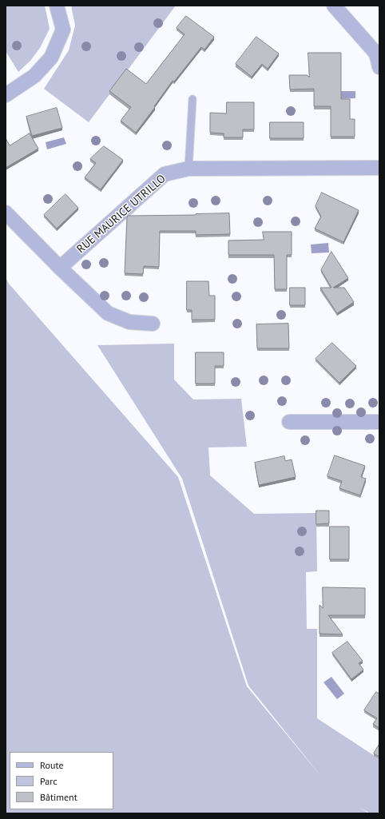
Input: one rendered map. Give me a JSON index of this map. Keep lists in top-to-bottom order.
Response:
{
  "streets": {
    "street": ["RUE MAURICE UTRILLO"]
  },
  "legend": ["Route", "Parc", "Bâtiment"]
}
